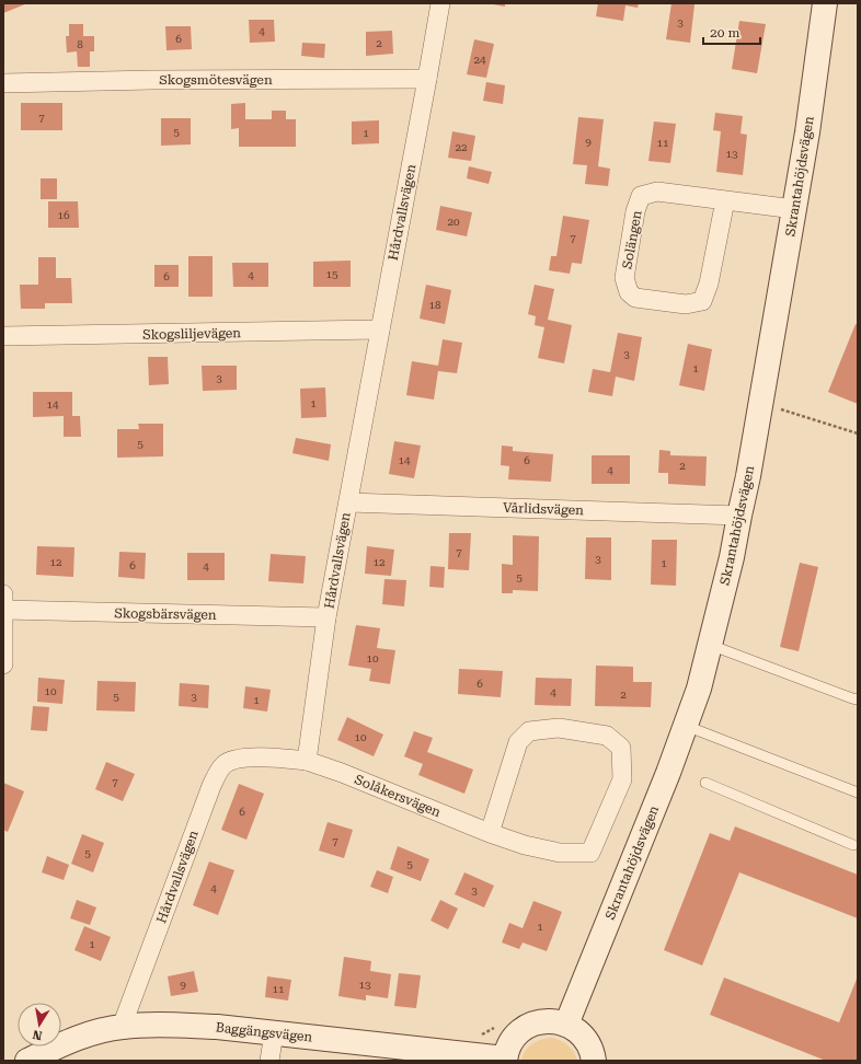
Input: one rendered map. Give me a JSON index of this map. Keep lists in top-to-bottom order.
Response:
{
  "streets": {
    "street": [
      "Skogsmötesvägen",
      "Skrantahöjdsvägen",
      "Hårdvallsvägen",
      "Solängen",
      "Skogsliljevägen",
      "Vårlidsvägen",
      "Skogsbärsvägen",
      "Solåkersvägen",
      "Baggängsvägen"
    ]
  },
  "crossings": [
    ["Skogsmötesvägen", "Hårdvallsvägen"],
    ["Skrantahöjdsvägen", "Solängen"],
    ["Skrantahöjdsvägen", "Vårlidsvägen"],
    ["Hårdvallsvägen", "Skogsliljevägen"],
    ["Hårdvallsvägen", "Vårlidsvägen"],
    ["Hårdvallsvägen", "Skogsbärsvägen"],
    ["Hårdvallsvägen", "Solåkersvägen"],
    ["Hårdvallsvägen", "Baggängsvägen"]
  ],
  "house_numbers": [
    "3",
    "4",
    "6",
    "2",
    "8",
    "24",
    "7",
    "5",
    "1",
    "9",
    "11",
    "22",
    "13",
    "16",
    "20",
    "7",
    "15",
    "4",
    "6",
    "18",
    "3",
    "1",
    "3",
    "1",
    "14",
    "5",
    "14",
    "6",
    "2",
    "4",
    "7",
    "3",
    "12",
    "12",
    "1",
    "6",
    "4",
    "5",
    "10",
    "6",
    "10",
    "4",
    "2",
    "5",
    "3",
    "1",
    "10",
    "7",
    "6",
    "7",
    "5",
    "5",
    "4",
    "3",
    "1",
    "1",
    "9",
    "13",
    "11"
  ],
  "scale_bar": "20 m",
  "north": "bottom"
}
